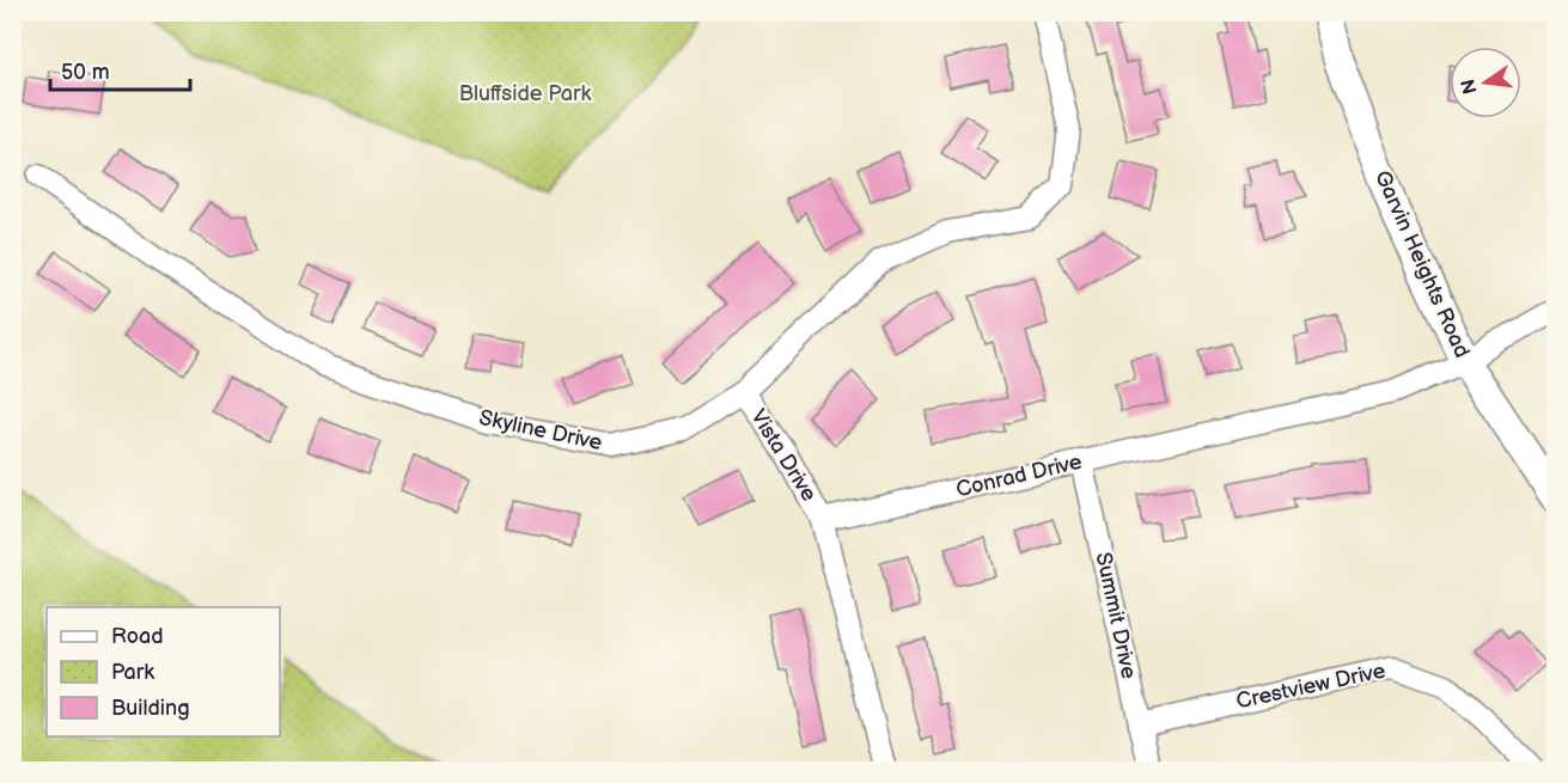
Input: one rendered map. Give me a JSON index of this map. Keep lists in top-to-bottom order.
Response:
{
  "streets": {
    "main road": ["Garvin Heights Road"],
    "street": [
      "Skyline Drive",
      "Vista Drive",
      "Conrad Drive",
      "Summit Drive",
      "Crestview Drive"
    ]
  },
  "crossings": [
    ["Garvin Heights Road", "Conrad Drive"],
    ["Skyline Drive", "Vista Drive"],
    ["Vista Drive", "Conrad Drive"],
    ["Conrad Drive", "Summit Drive"],
    ["Summit Drive", "Crestview Drive"]
  ],
  "parks": ["Bluffside Park"],
  "legend": ["Road", "Park", "Building"],
  "scale_bar": "50 m",
  "north": "left"
}
